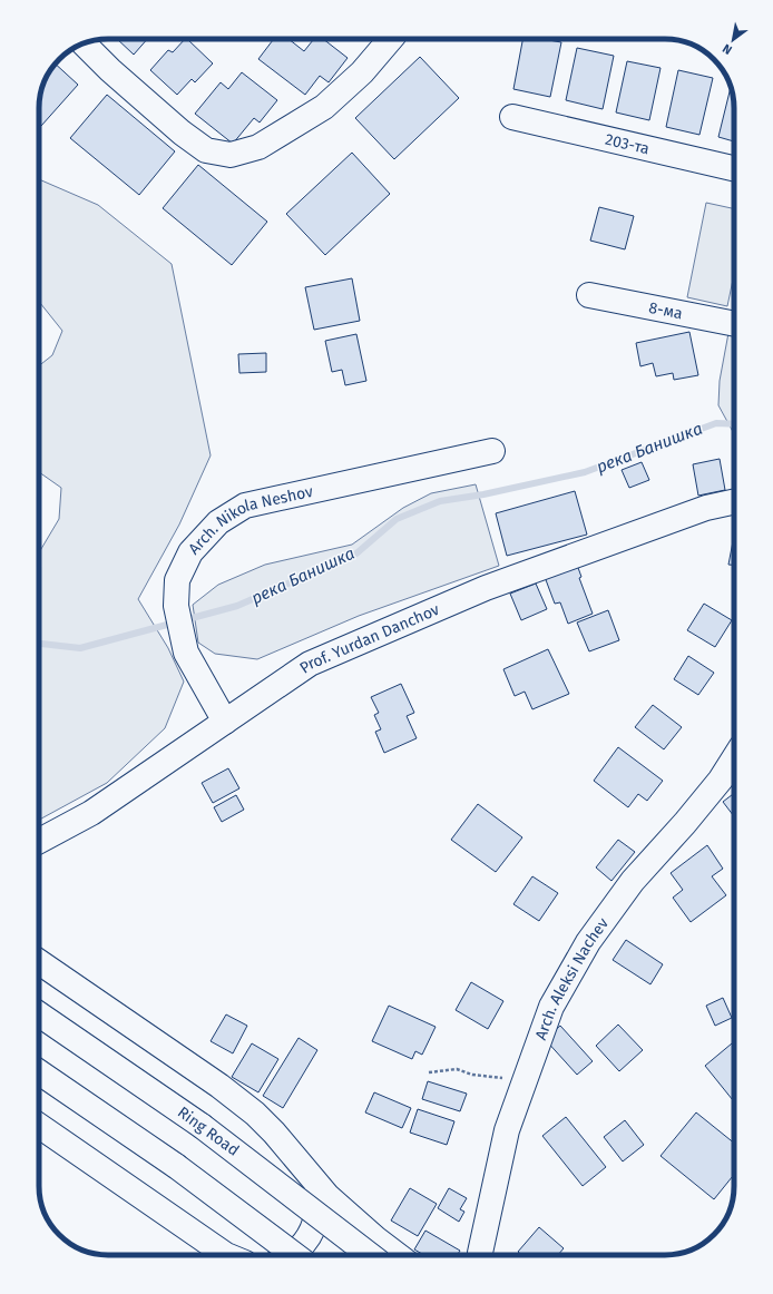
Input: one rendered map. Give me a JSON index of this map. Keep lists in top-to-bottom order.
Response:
{
  "streets": {
    "main road": [
      "203-та",
      "8-ма",
      "Arch. Nikola Neshov",
      "Prof. Yurdan Danchov",
      "Arch. Aleksi Nachev",
      "Ring Road"
    ]
  },
  "crossings": [
    ["Arch. Nikola Neshov", "Prof. Yurdan Danchov"]
  ],
  "water": ["река Банишка"],
  "north": "bottom left"
}
